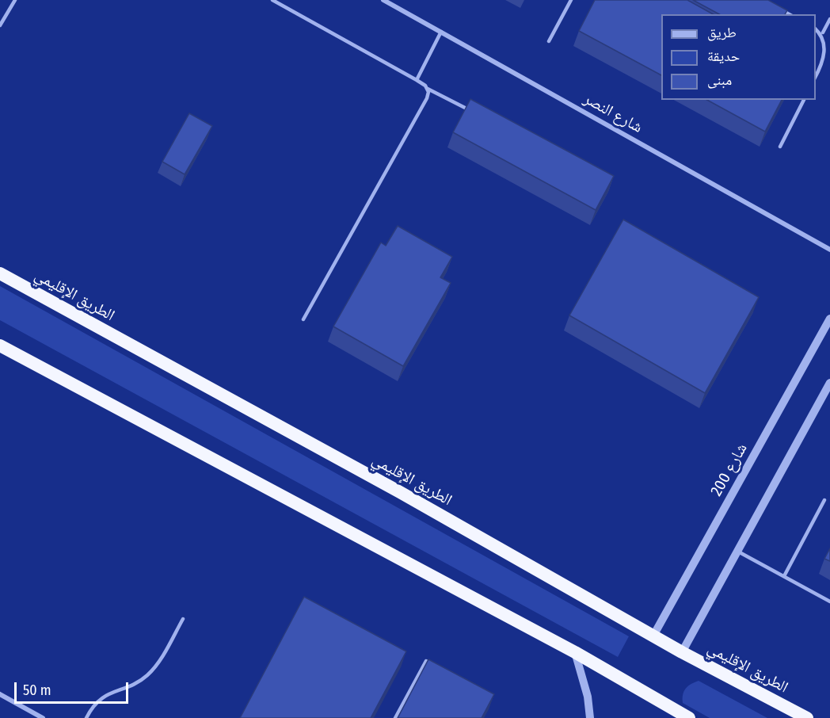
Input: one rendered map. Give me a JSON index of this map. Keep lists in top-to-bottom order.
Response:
{
  "streets": {
    "highway": ["الطريق الإقليمي"],
    "street": ["شارع النصر", "شارع 200"]
  },
  "crossings": [
    ["الطريق الإقليمي", "شارع 200"]
  ],
  "legend": ["طريق", "حديقة", "مبنى"],
  "scale_bar": "50 m"
}
